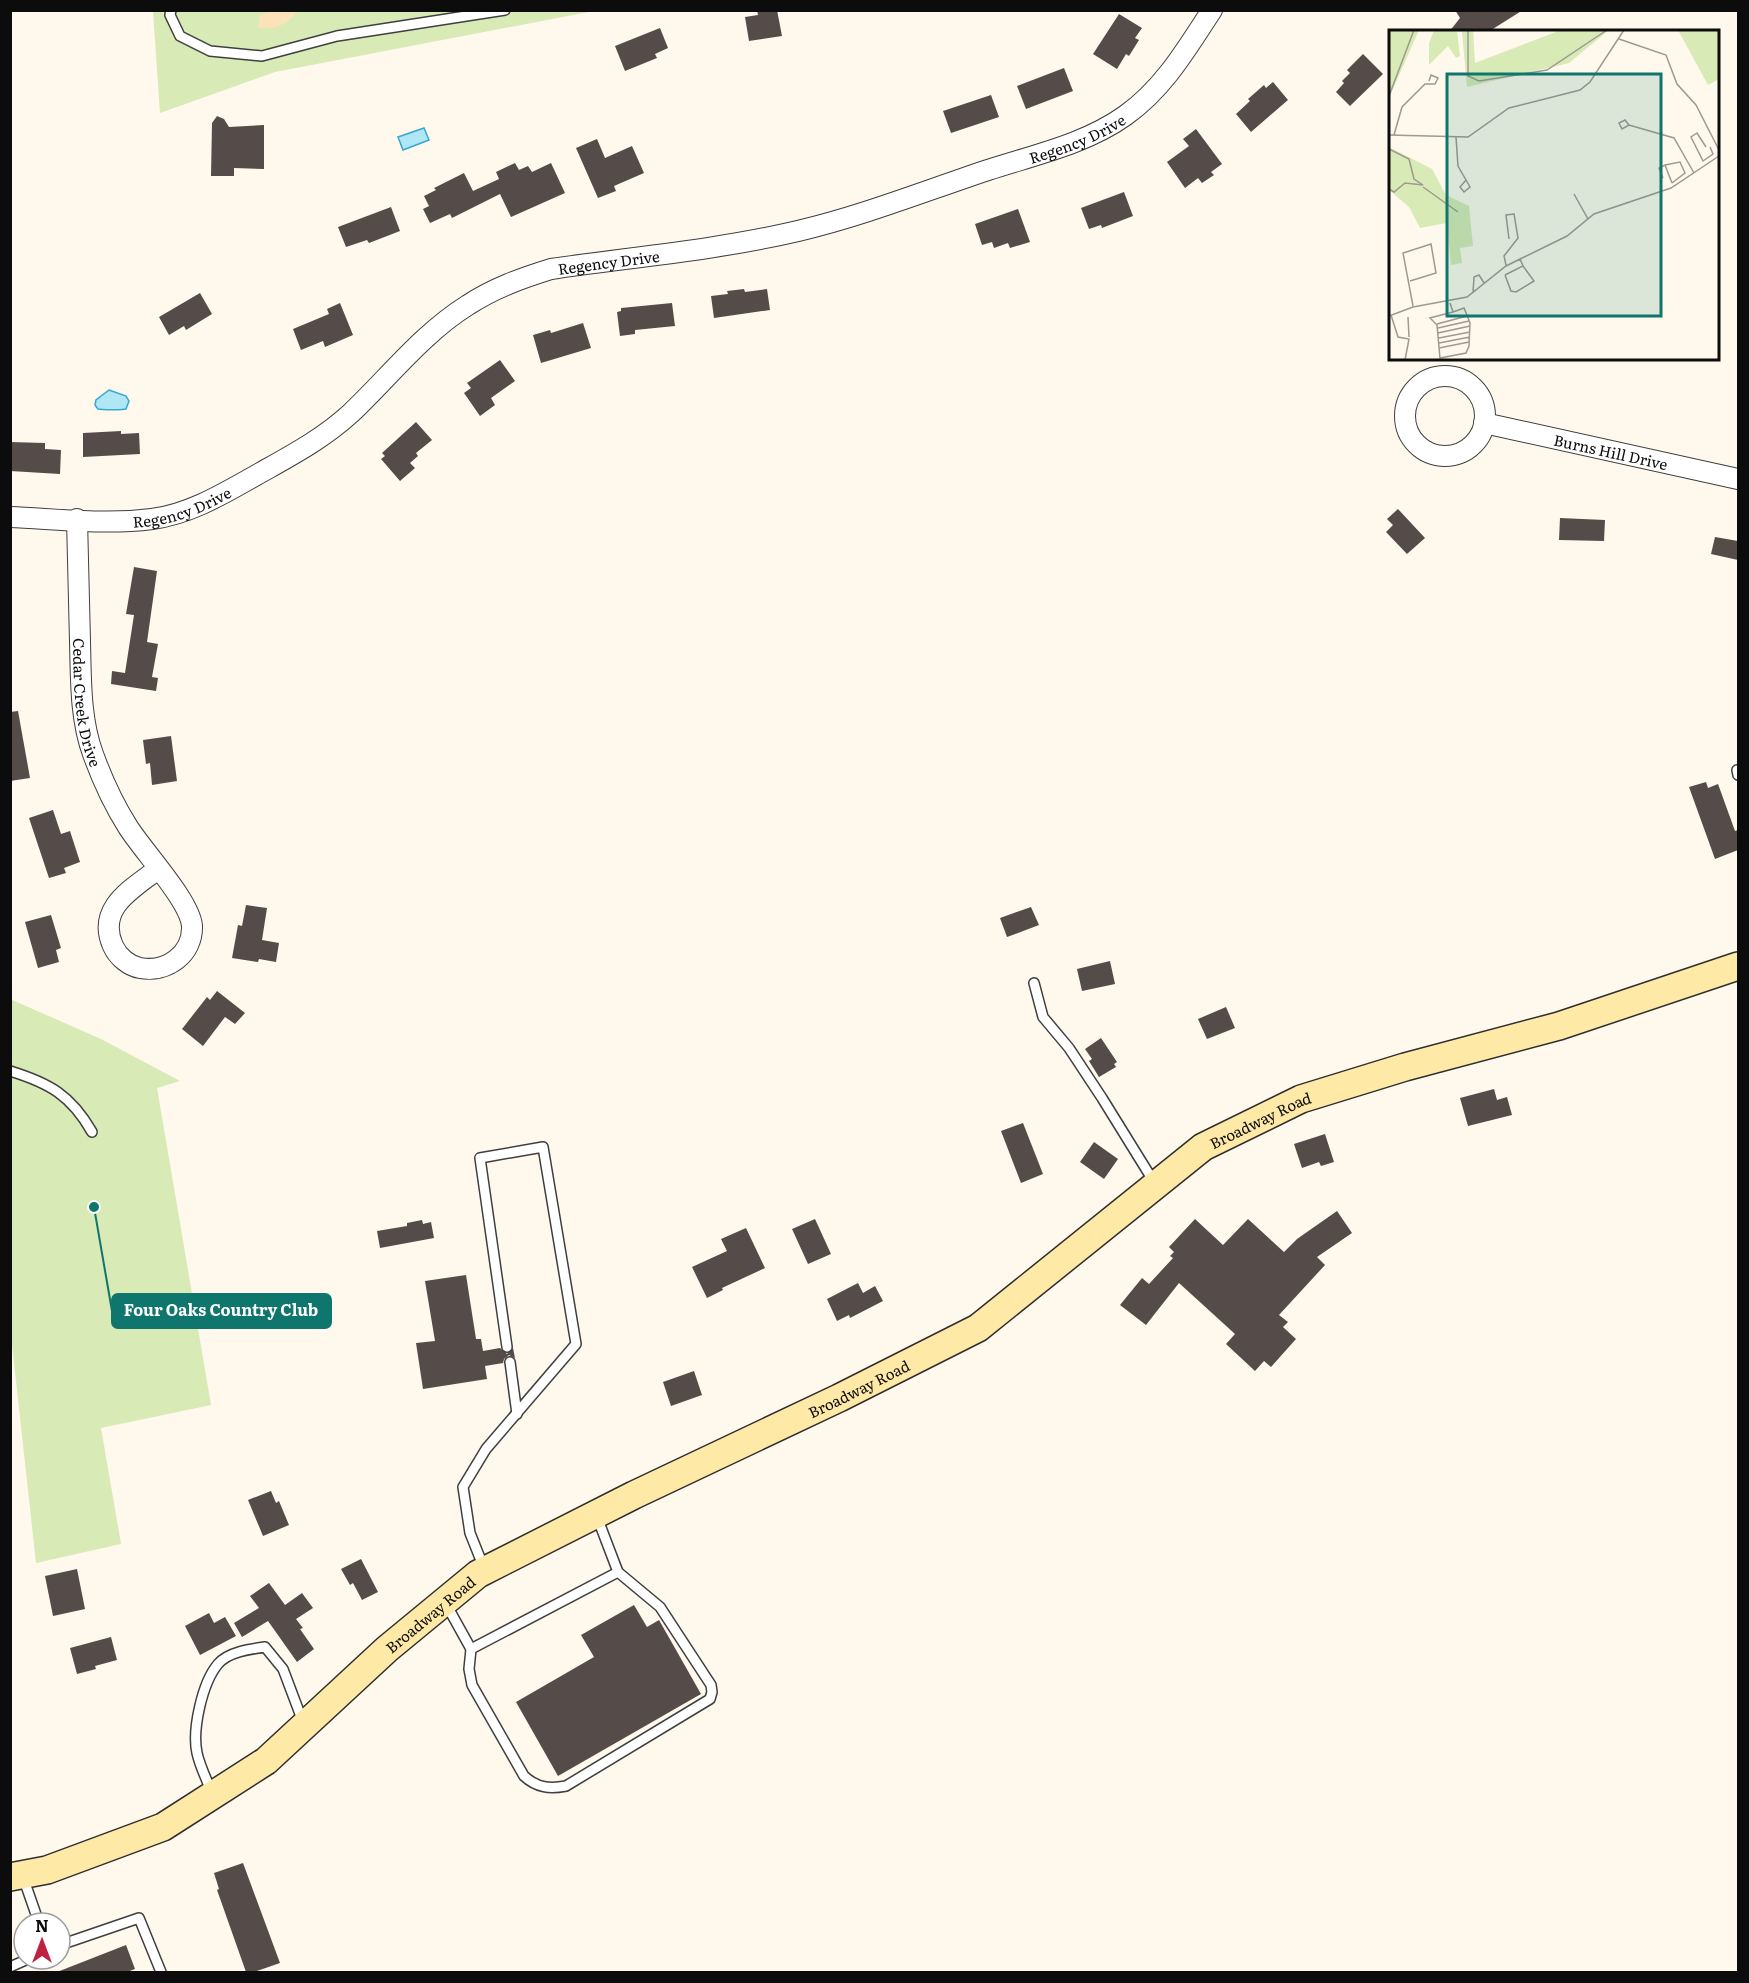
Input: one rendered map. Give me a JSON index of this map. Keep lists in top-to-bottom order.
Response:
{
  "streets": {
    "main road": ["Broadway Road"],
    "street": ["Regency Drive", "Burns Hill Drive", "Cedar Creek Drive"]
  },
  "crossings": [
    ["Regency Drive", "Cedar Creek Drive"]
  ],
  "places": ["Four Oaks Country Club"],
  "north": "top"
}
